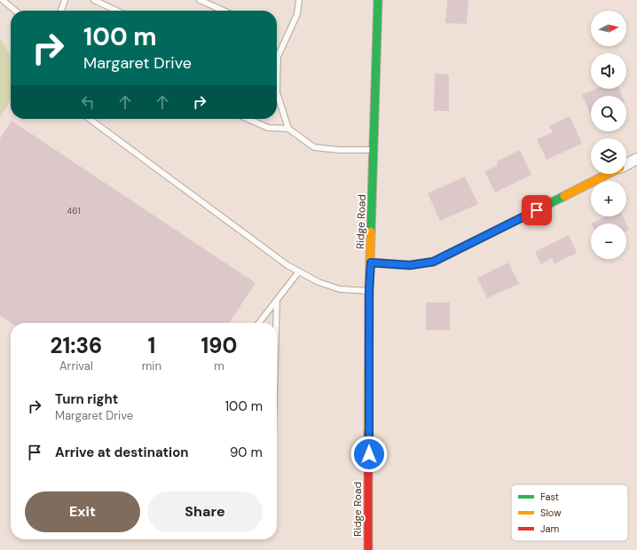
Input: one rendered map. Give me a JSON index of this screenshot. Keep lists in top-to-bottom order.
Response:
{
  "streets": {
    "street": ["Ridge Road"]
  },
  "house_numbers": ["461"],
  "legend": ["Fast", "Slow", "Jam"],
  "north": "right",
  "page": {
    "map_buttons": ["+", "−"],
    "turn": ["100 m", "Margaret Drive"],
    "eta": [
      "21:36",
      "Arrival",
      "1",
      "min",
      "190",
      "m"
    ],
    "list": [
      {
        "name": "Turn right",
        "note": "Margaret Drive",
        "value": "100 m"
      },
      {
        "name": "Arrive at destination",
        "value": "90 m"
      }
    ],
    "buttons": ["Exit", "Share"]
  }
}
